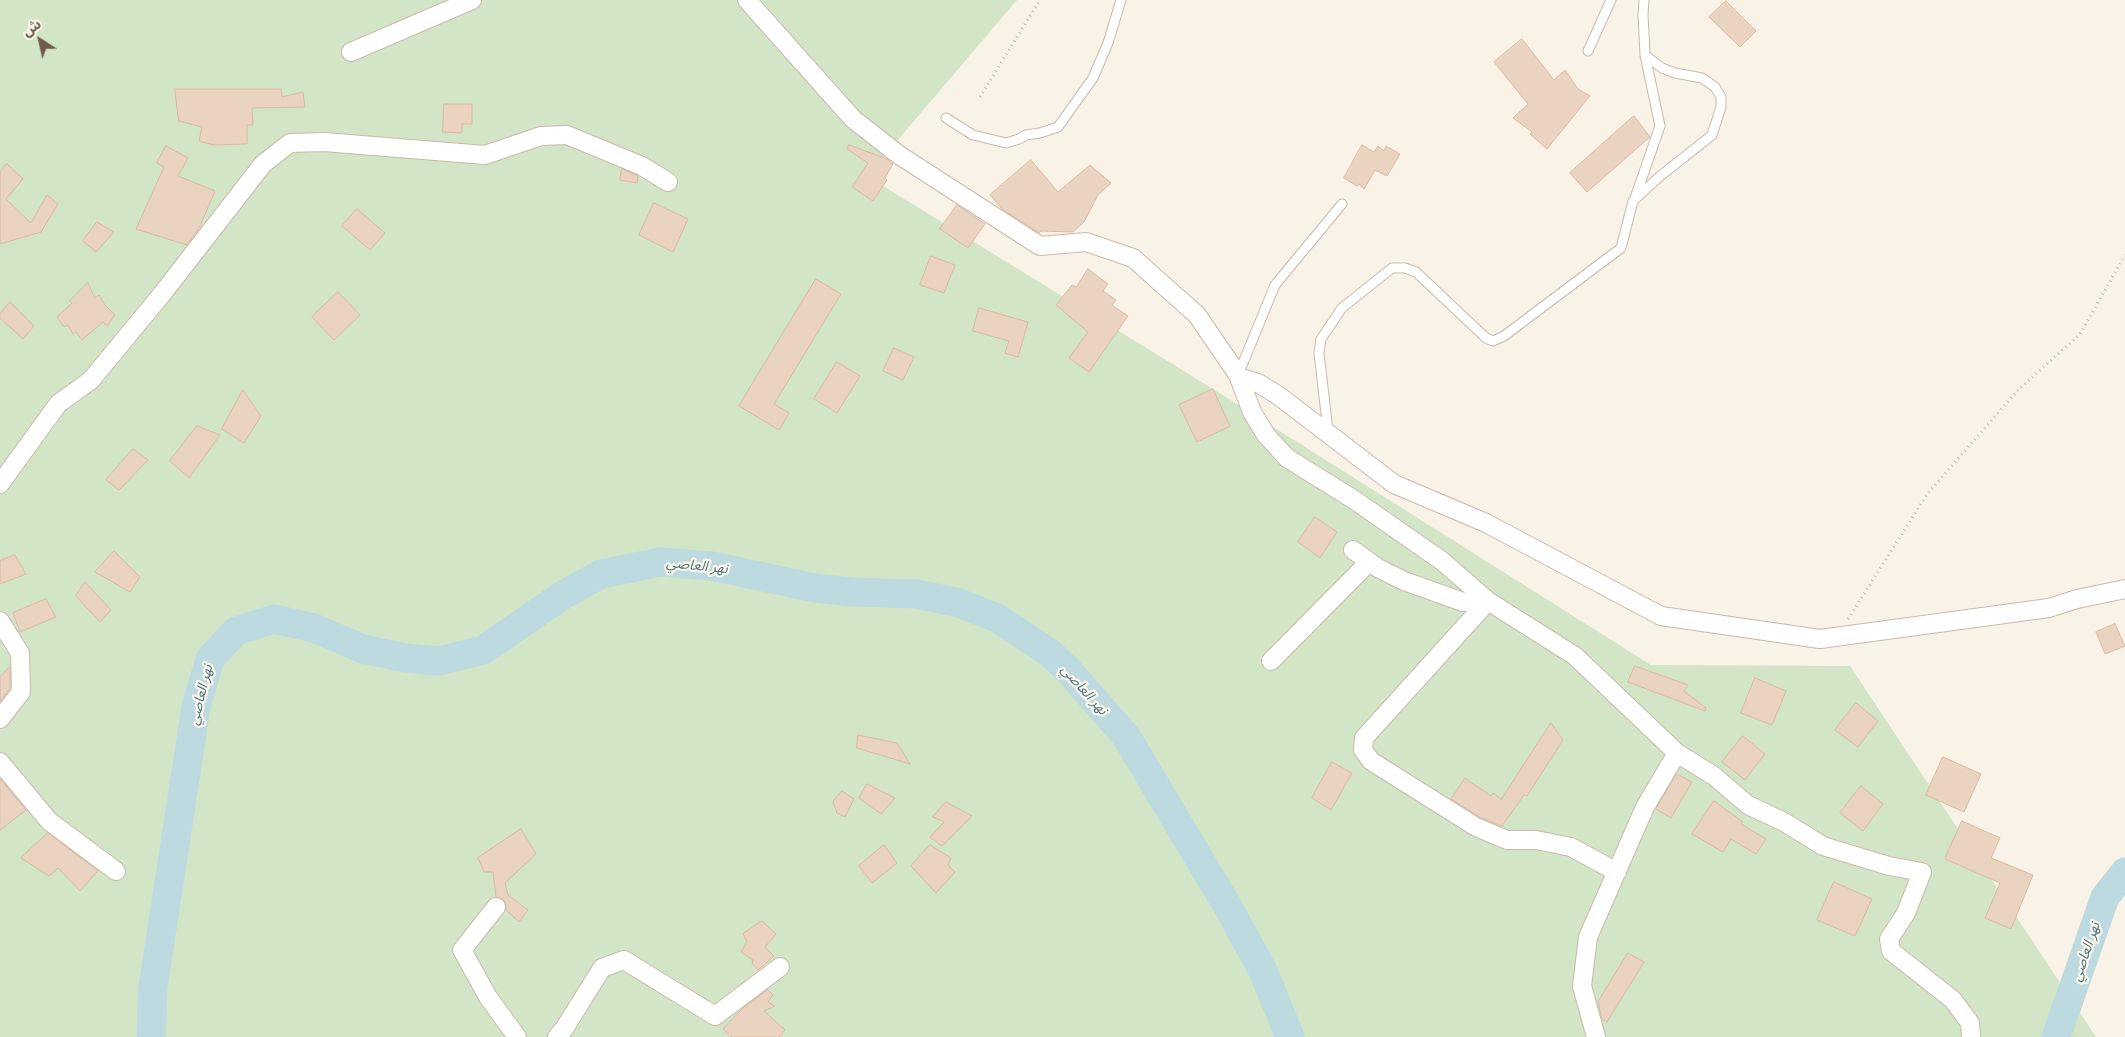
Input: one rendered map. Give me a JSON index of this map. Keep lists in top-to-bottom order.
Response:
{
  "water": ["نهر العاصي"],
  "north": "top left"
}
